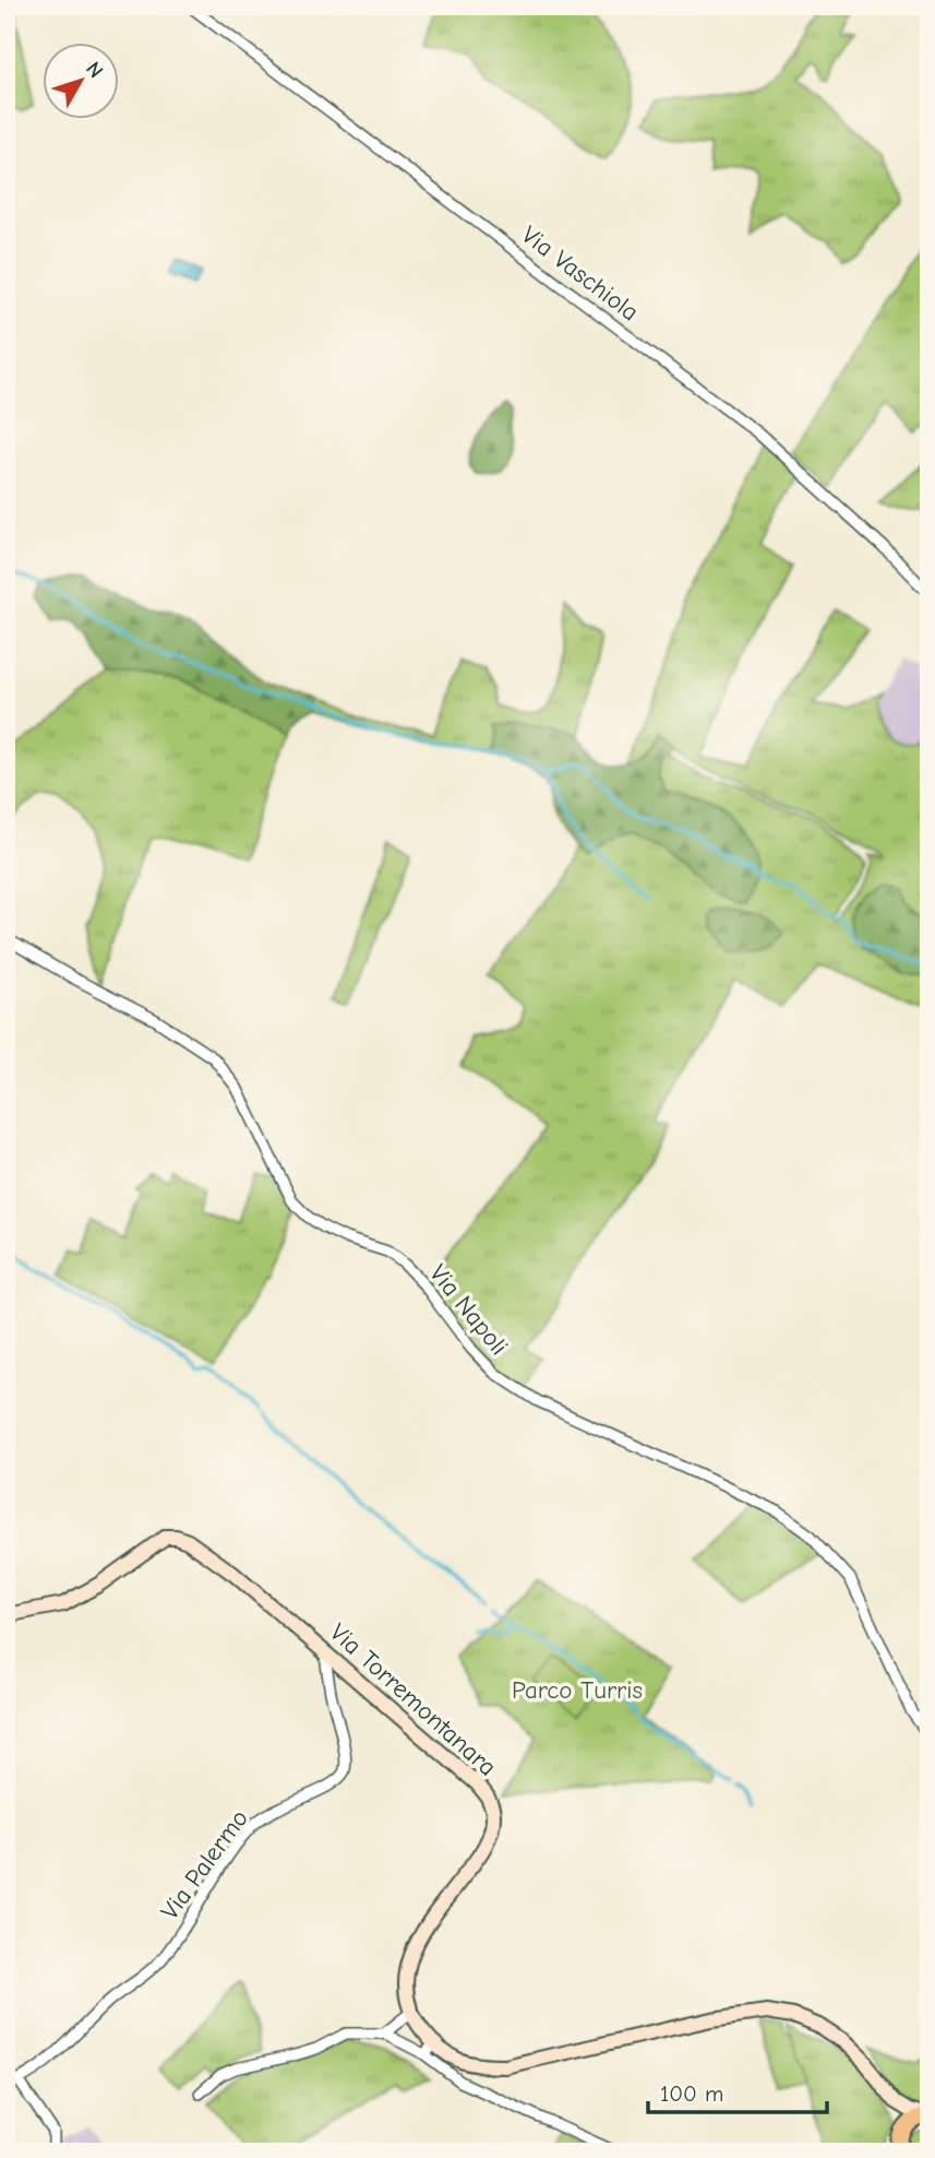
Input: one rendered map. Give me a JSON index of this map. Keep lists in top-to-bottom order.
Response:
{
  "streets": {
    "street": [
      "Via Vaschiola",
      "Via Napoli",
      "Via Torremontanara",
      "Via Palermo"
    ]
  },
  "crossings": [
    ["Via Torremontanara", "Via Palermo"]
  ],
  "parks": ["Parco Turris"],
  "scale_bar": "100 m",
  "north": "top right"
}
